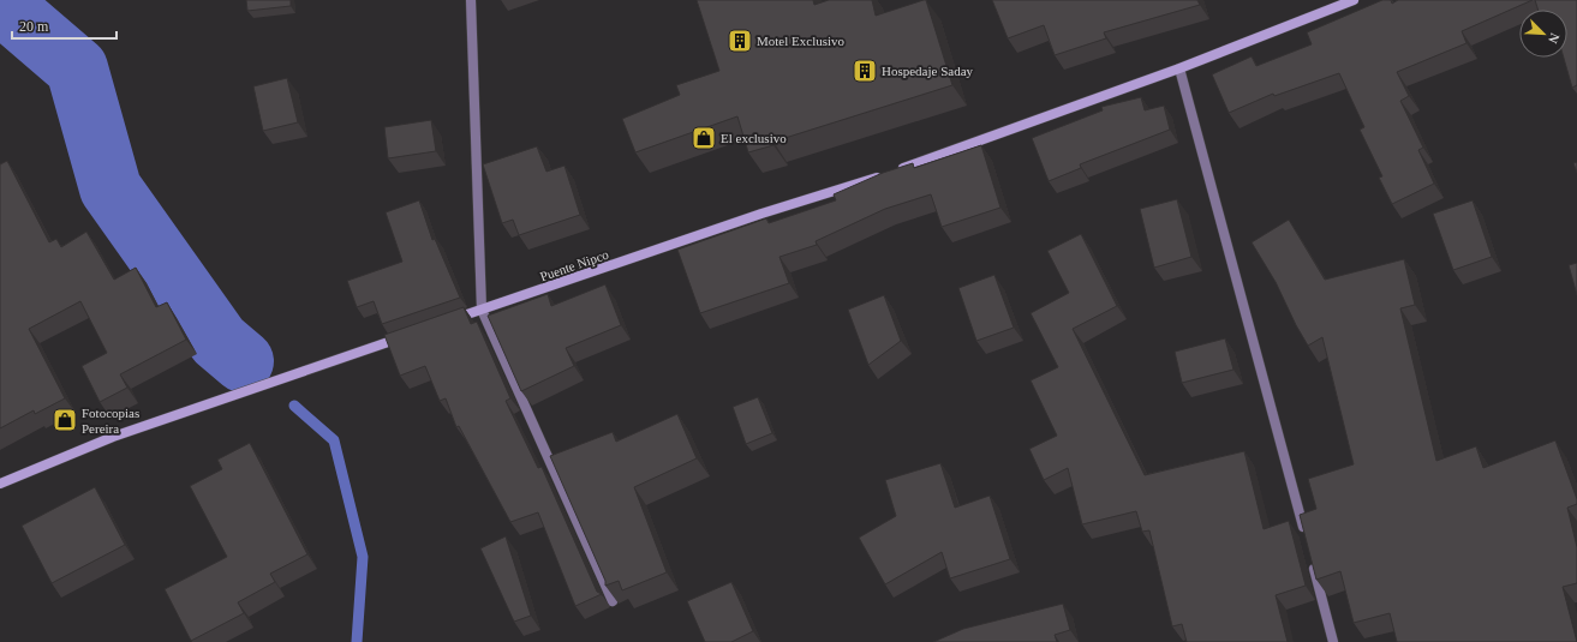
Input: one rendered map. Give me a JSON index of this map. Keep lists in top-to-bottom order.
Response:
{
  "streets": {
    "main road": ["Puente Nipco"]
  },
  "places": {
    "building": ["Motel Exclusivo", "Hospedaje Saday"],
    "shop": ["El exclusivo", "Fotocopias Pereira"]
  },
  "scale_bar": "20 m",
  "north": "bottom right"
}
